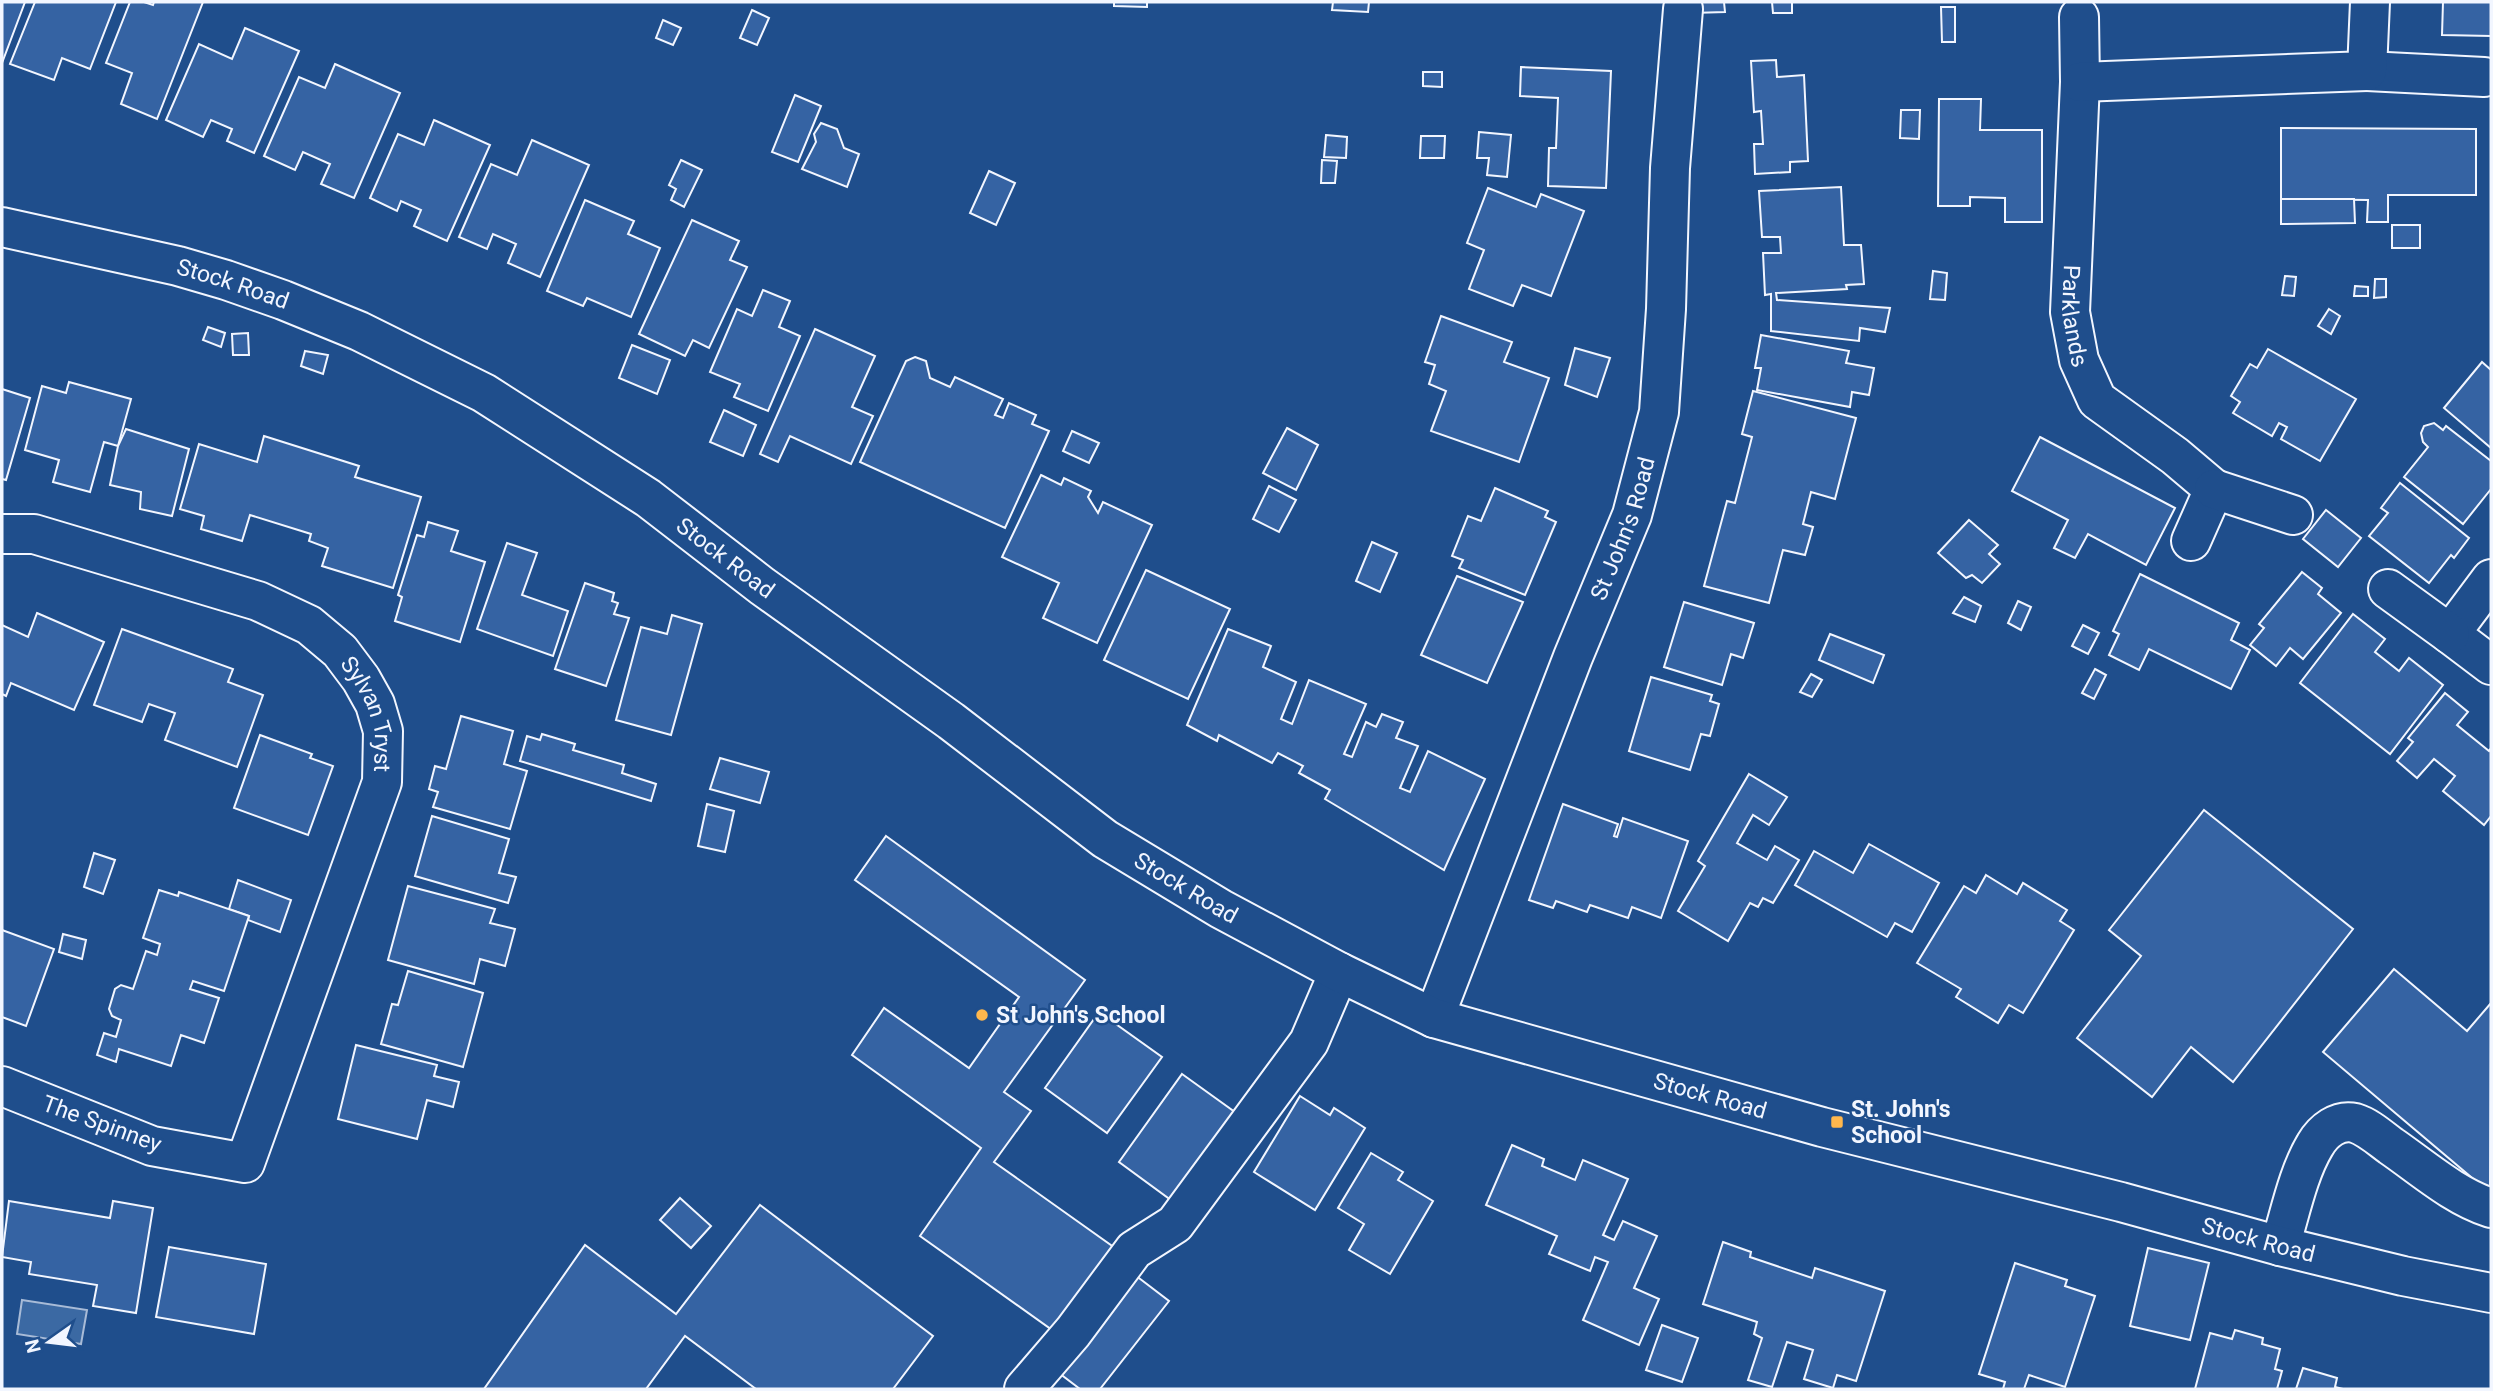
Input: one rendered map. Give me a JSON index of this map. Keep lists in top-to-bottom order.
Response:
{
  "streets": {
    "street": [
      "Stock Road",
      "Parklands",
      "St John's Road",
      "Sylvan Tryst",
      "The Spinney"
    ]
  },
  "crossings": [
    ["Stock Road", "St John's Road"],
    ["Sylvan Tryst", "The Spinney"]
  ],
  "places": {
    "other": ["St John's School"],
    "transit": ["St. John's School"]
  },
  "north": "left"
}
